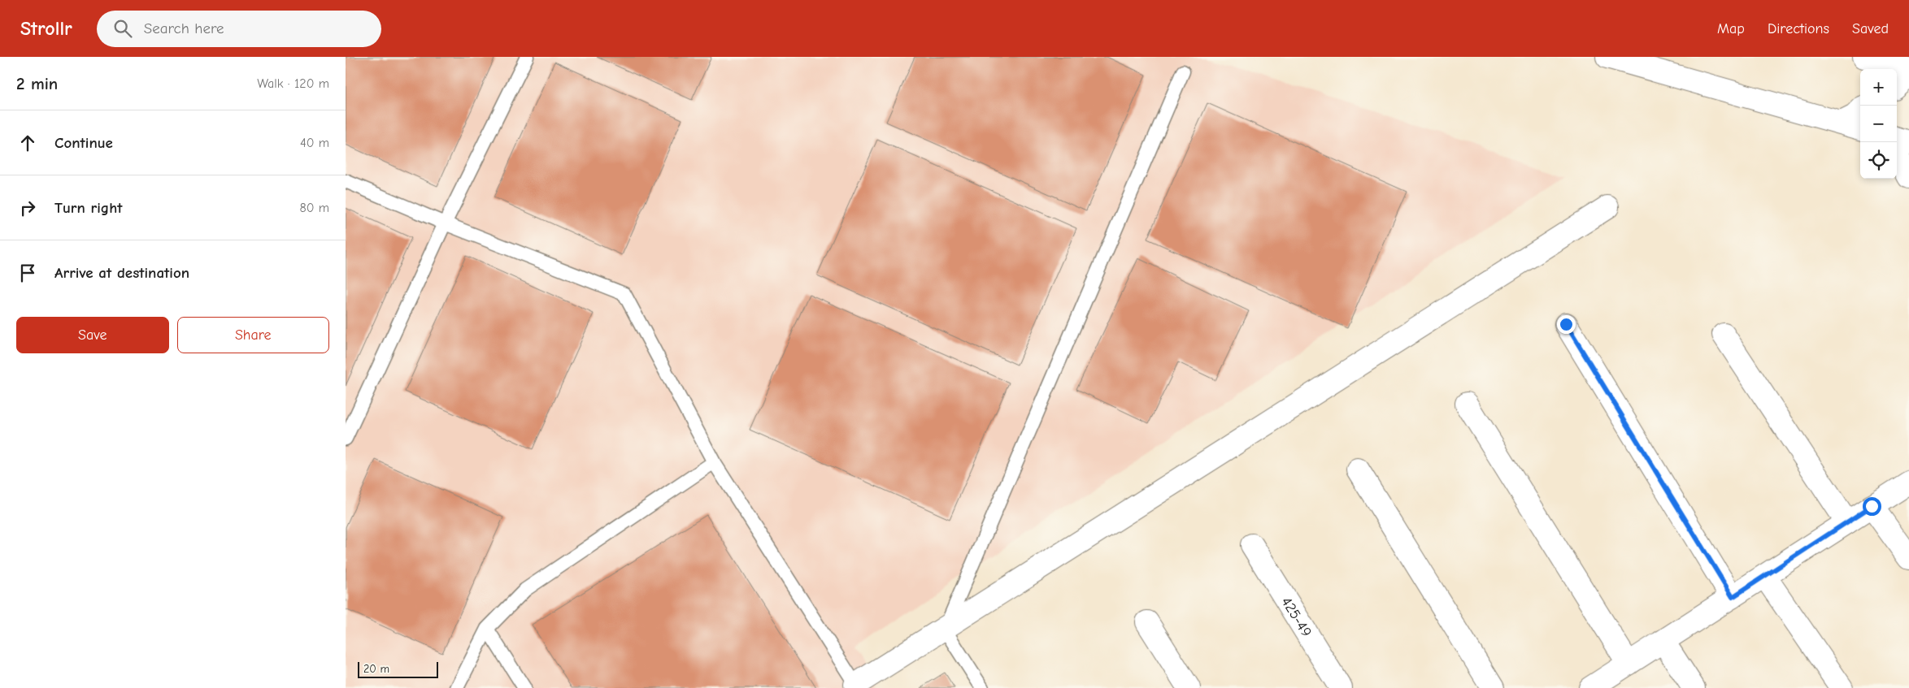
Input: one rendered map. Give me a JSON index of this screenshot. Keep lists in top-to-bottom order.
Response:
{
  "streets": {
    "street": ["425-49"]
  },
  "scale_bar": "20 m",
  "page": {
    "header": "Strollr",
    "search": "Search here",
    "nav": ["Map", "Directions", "Saved"],
    "heading": ["2 min", "Walk · 120 m"],
    "map_buttons": ["+", "−"],
    "list": [
      ["Continue", "40 m"],
      ["Turn right", "80 m"],
      "Arrive at destination"
    ],
    "buttons": ["Save", "Share"],
    "scale": "20 m"
  }
}
